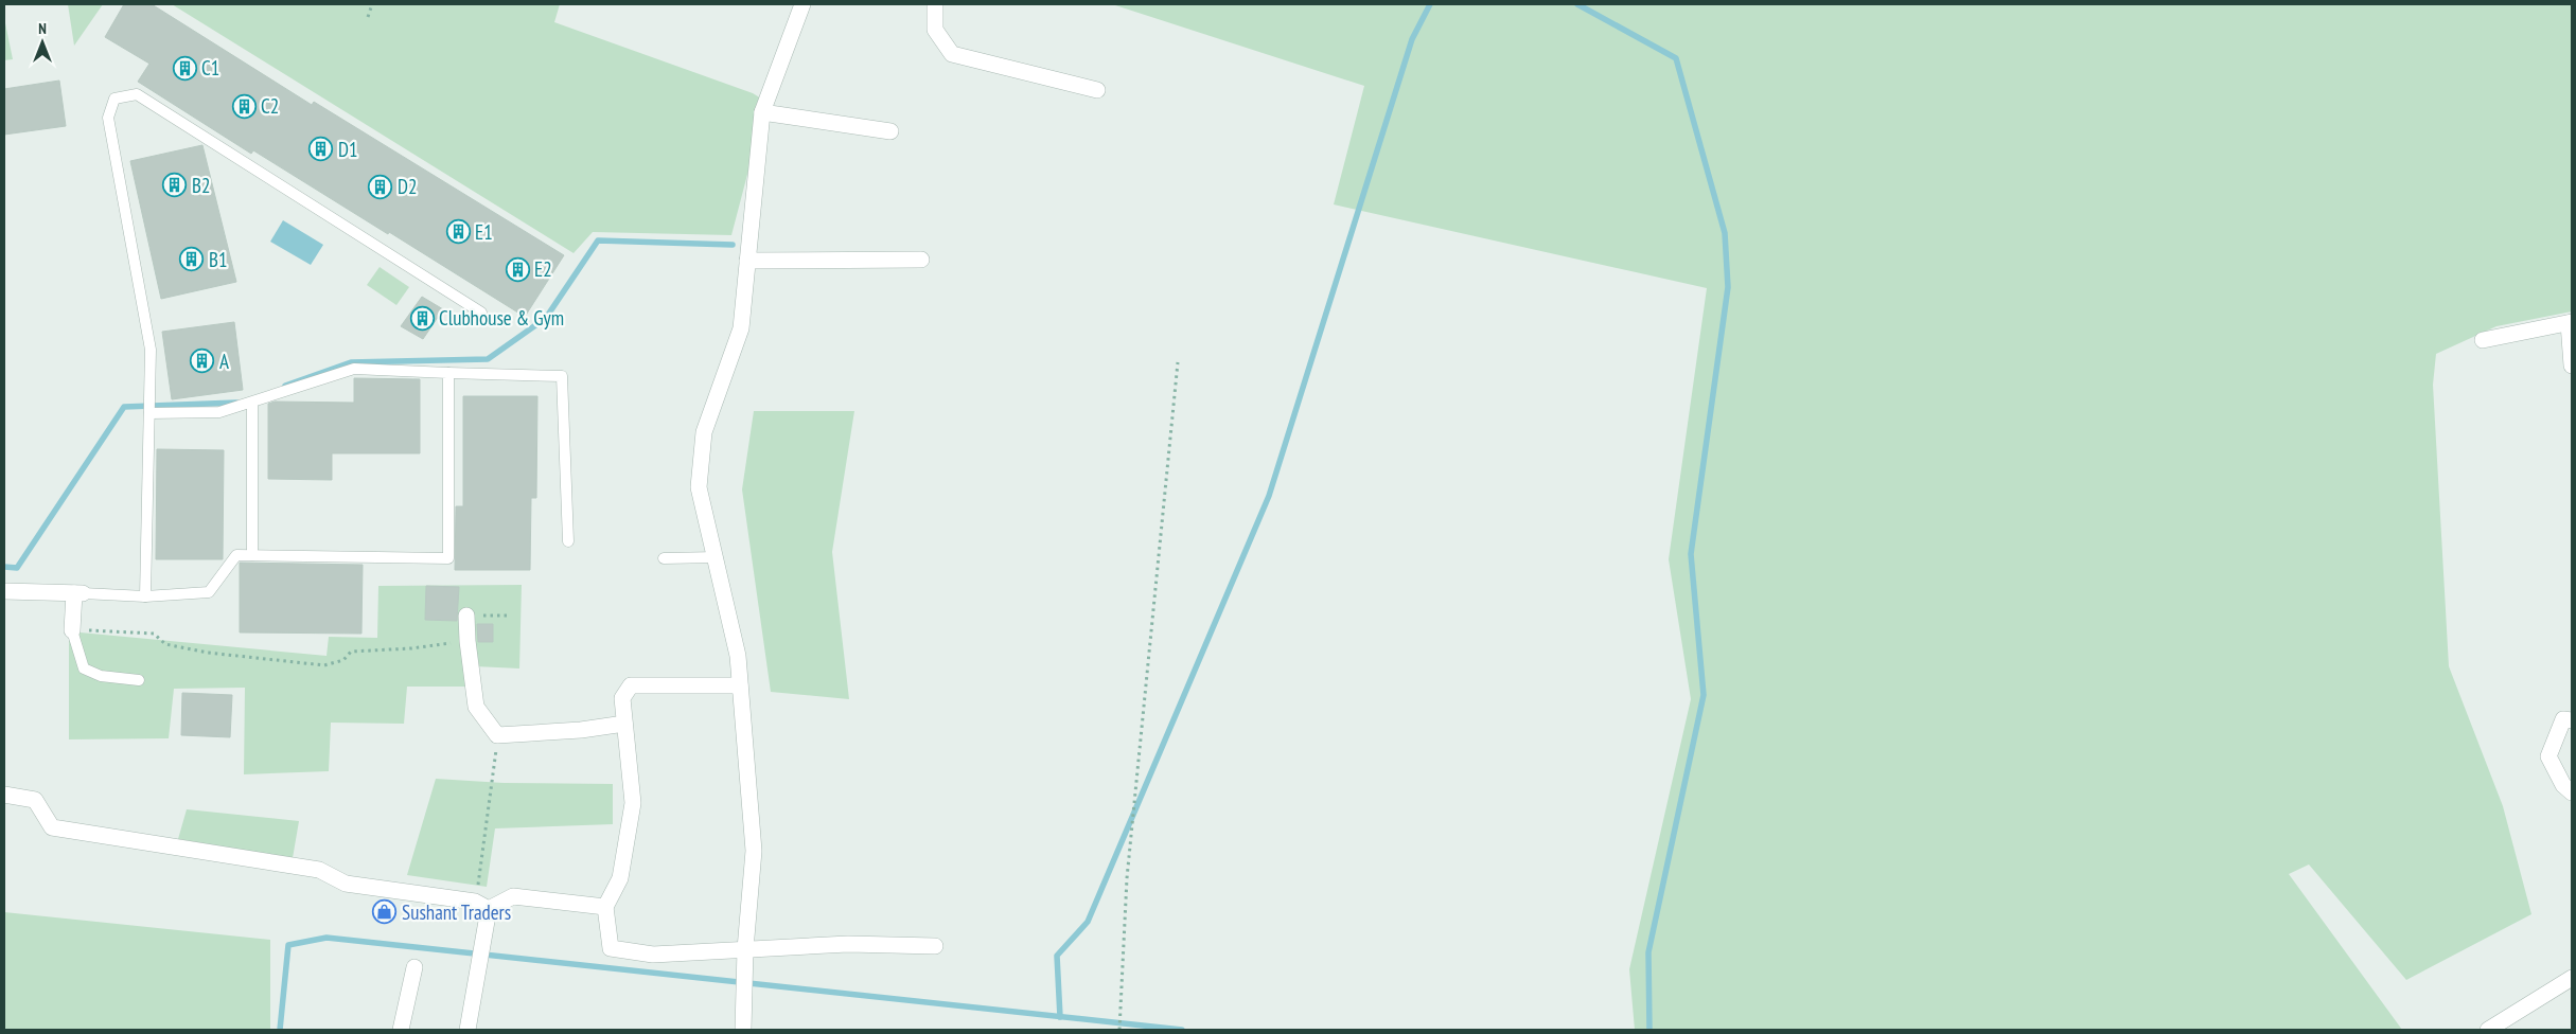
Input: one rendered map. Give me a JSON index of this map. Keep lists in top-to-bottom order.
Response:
{
  "places": {
    "building": [
      "C1",
      "C2",
      "D1",
      "B2",
      "D2",
      "E1",
      "B1",
      "E2",
      "Clubhouse & Gym",
      "A"
    ],
    "shop": ["Sushant Traders"]
  },
  "north": "top"
}
